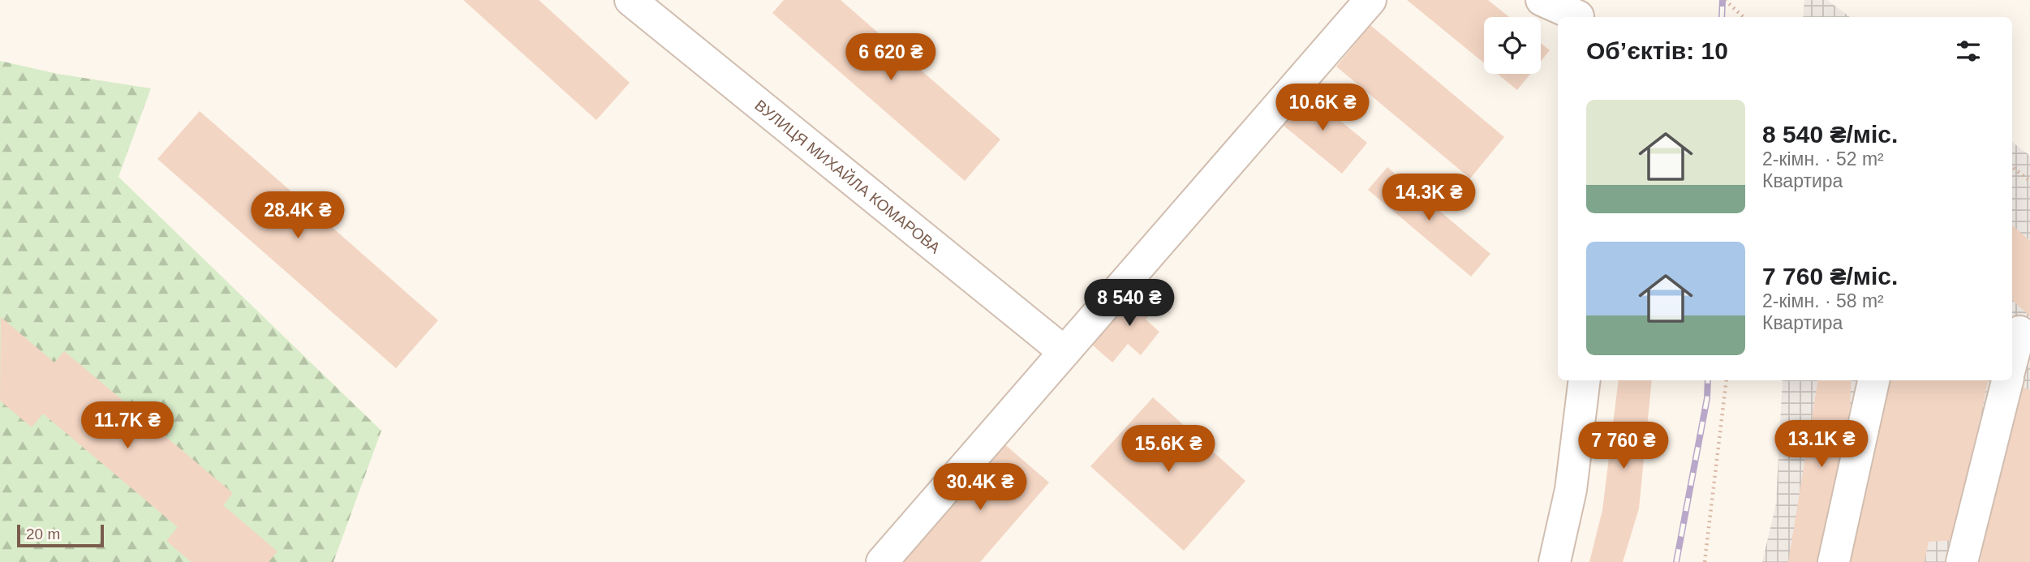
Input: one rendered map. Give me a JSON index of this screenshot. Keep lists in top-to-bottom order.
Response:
{
  "streets": {
    "lane": ["ВУЛИЦЯ МИХАЙЛА КОМАРОВА"]
  },
  "scale_bar": "20 m",
  "page": {
    "heading": "Об’єктів: 10",
    "price": [
      "6 620 ₴",
      "10.6K ₴",
      "14.3K ₴",
      "28.4K ₴",
      "8 540 ₴",
      "11.7K ₴",
      "13.1K ₴",
      "7 760 ₴",
      "15.6K ₴",
      "30.4K ₴"
    ],
    "list": [
      {
        "name": "8 540 ₴/міс.",
        "note": "2-кімн. · 52 m² · Квартира"
      },
      {
        "name": "7 760 ₴/міс.",
        "note": "2-кімн. · 58 m² · Квартира"
      }
    ],
    "scale": "20 m"
  }
}
